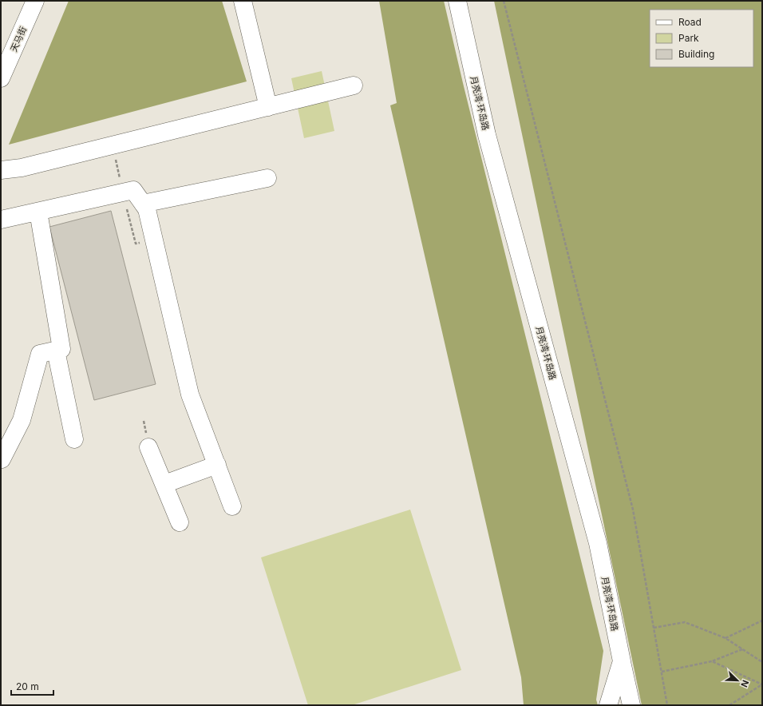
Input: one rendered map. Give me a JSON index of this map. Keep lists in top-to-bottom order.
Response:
{
  "streets": {
    "street": ["天马街", "月亮湾·环岛路"]
  },
  "legend": ["Road", "Park", "Building"],
  "scale_bar": "20 m",
  "north": "bottom right"
}
